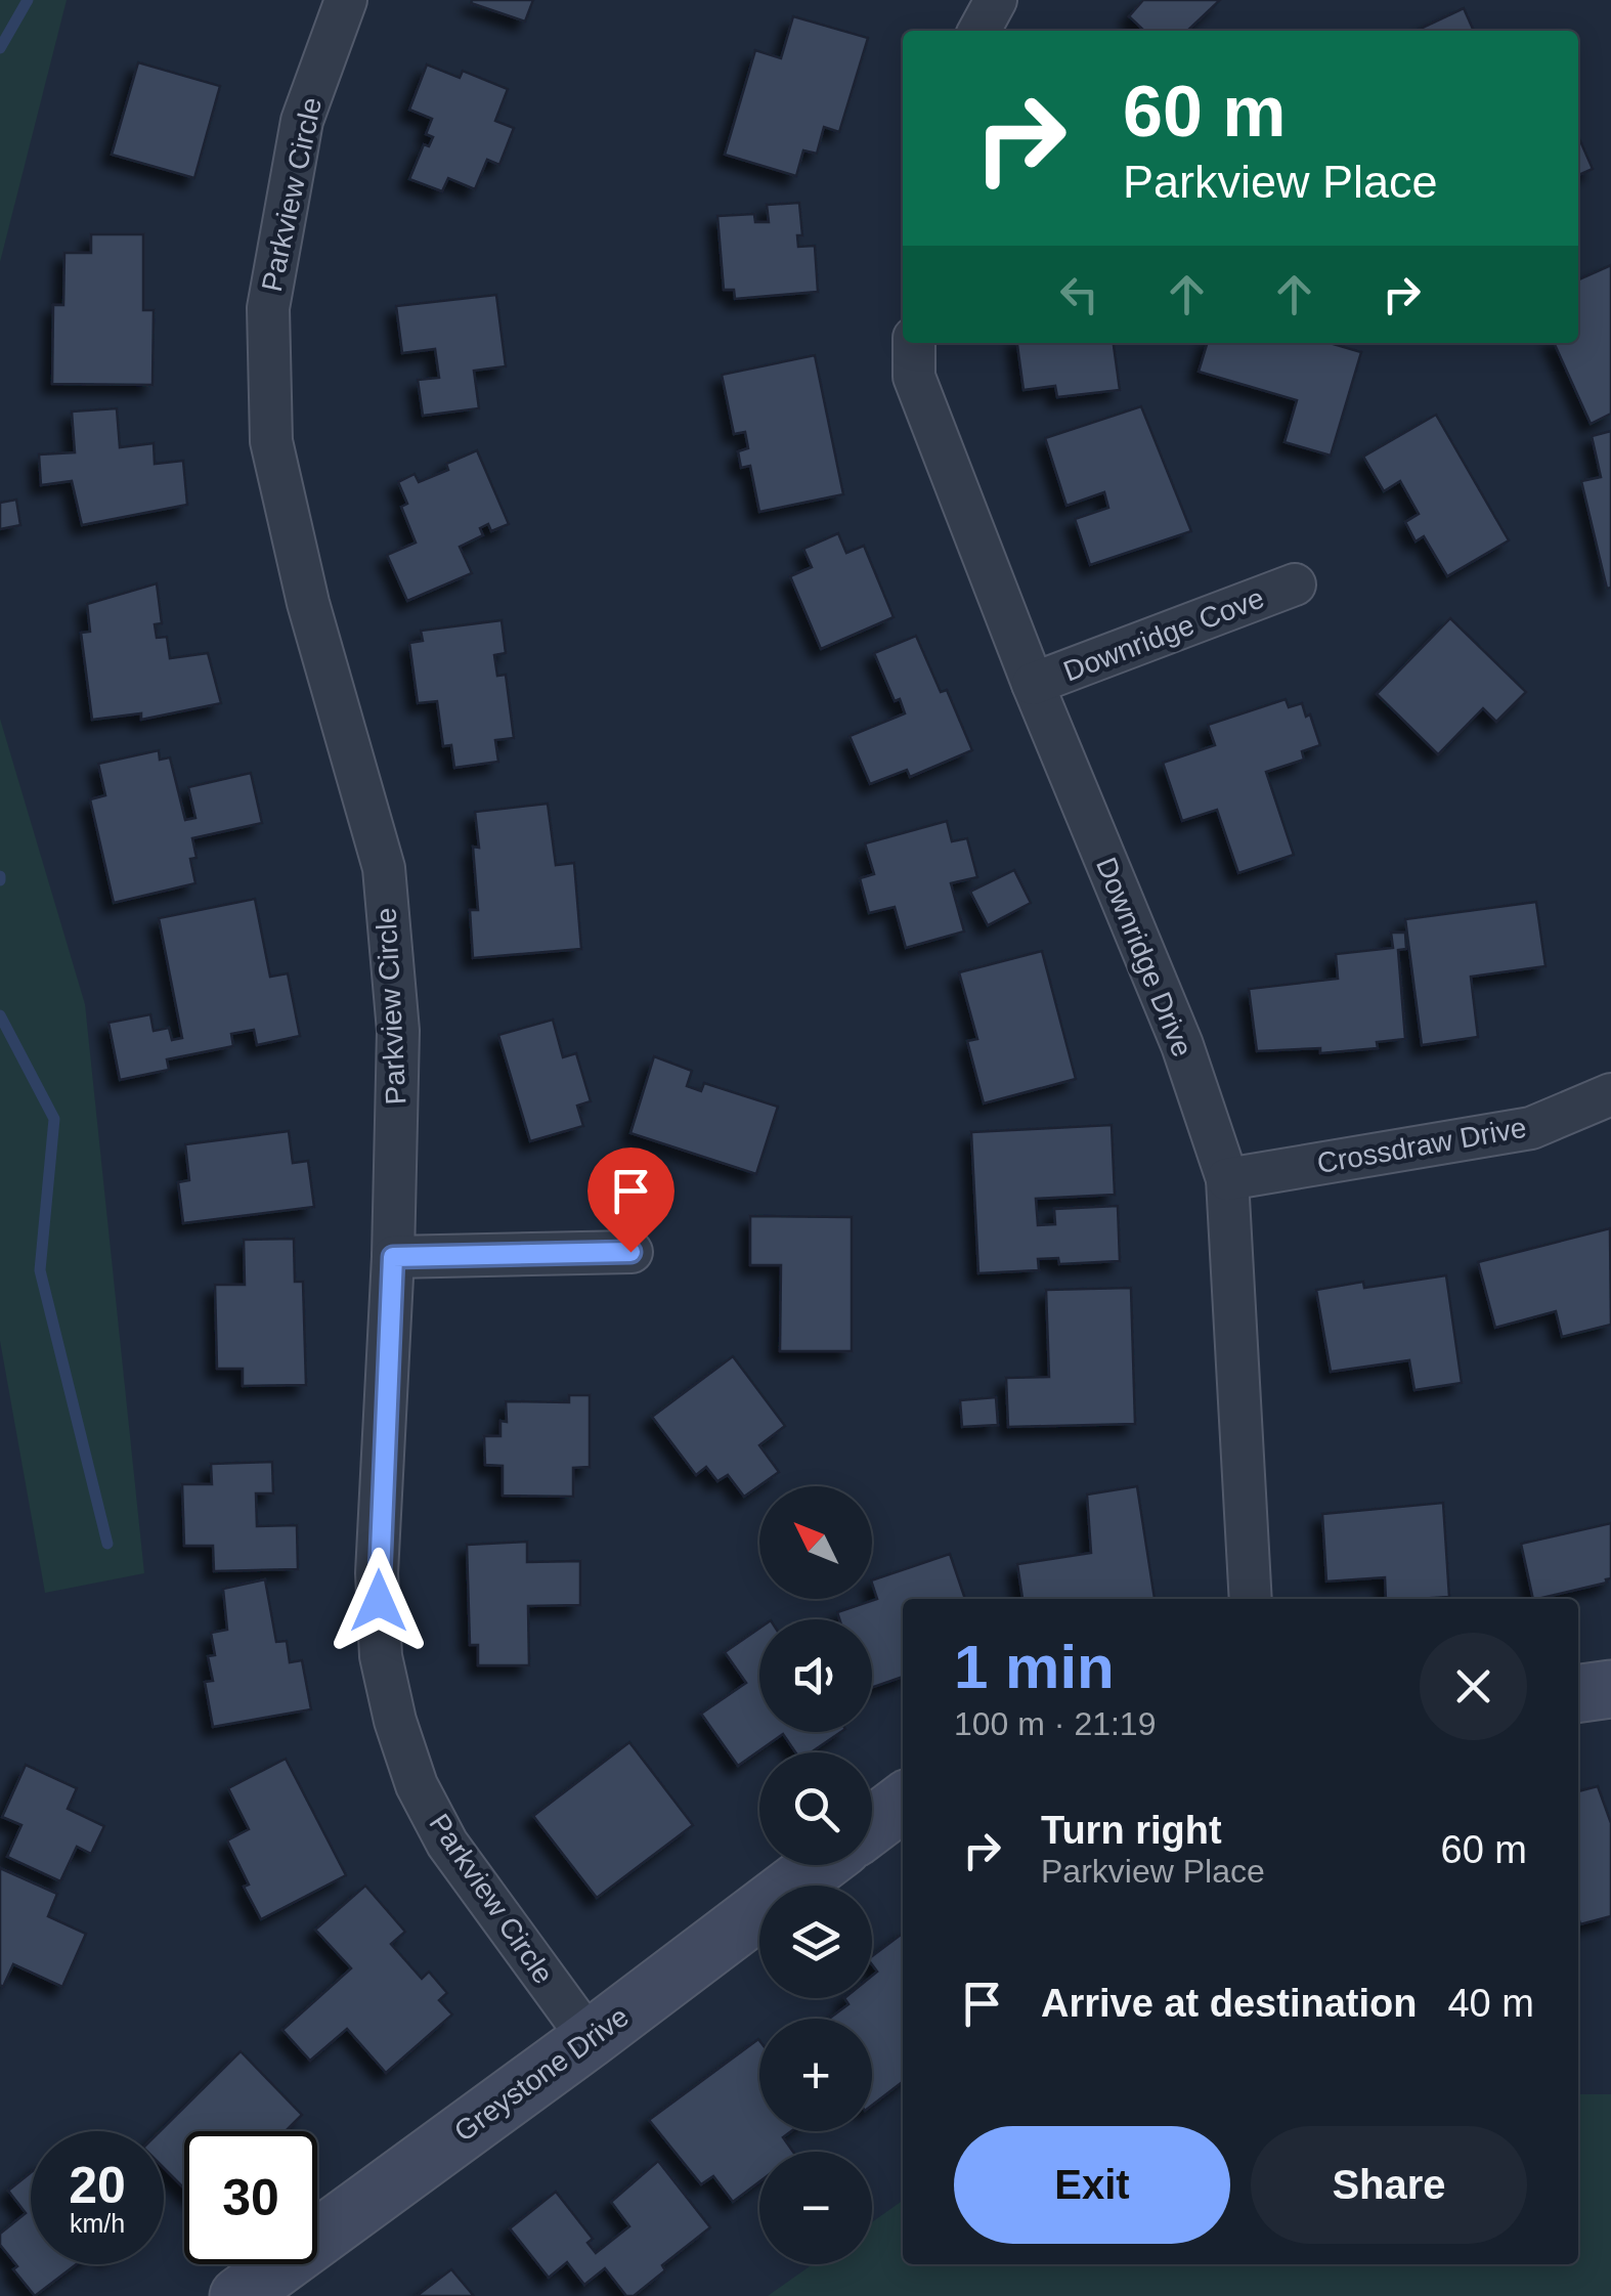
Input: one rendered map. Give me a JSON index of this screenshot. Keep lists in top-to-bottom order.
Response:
{
  "streets": {
    "street": [
      "Parkview Circle",
      "Downridge Cove",
      "Downridge Drive",
      "Crossdraw Drive",
      "Greystone Drive"
    ]
  },
  "crossings": [
    ["Parkview Circle", "Greystone Drive"],
    ["Downridge Cove", "Downridge Drive"],
    ["Downridge Drive", "Crossdraw Drive"]
  ],
  "north": "top left",
  "page": {
    "turn": ["60 m", "Parkview Place"],
    "map_buttons": ["+", "−"],
    "heading": ["1 min", "100 m · 21:19"],
    "list": [
      {
        "name": "Turn right",
        "note": "Parkview Place",
        "value": "60 m"
      },
      {
        "name": "Arrive at destination",
        "value": "40 m"
      }
    ],
    "buttons": ["Exit", "Share"],
    "speed": "20 km/h",
    "limit": "30"
  }
}
